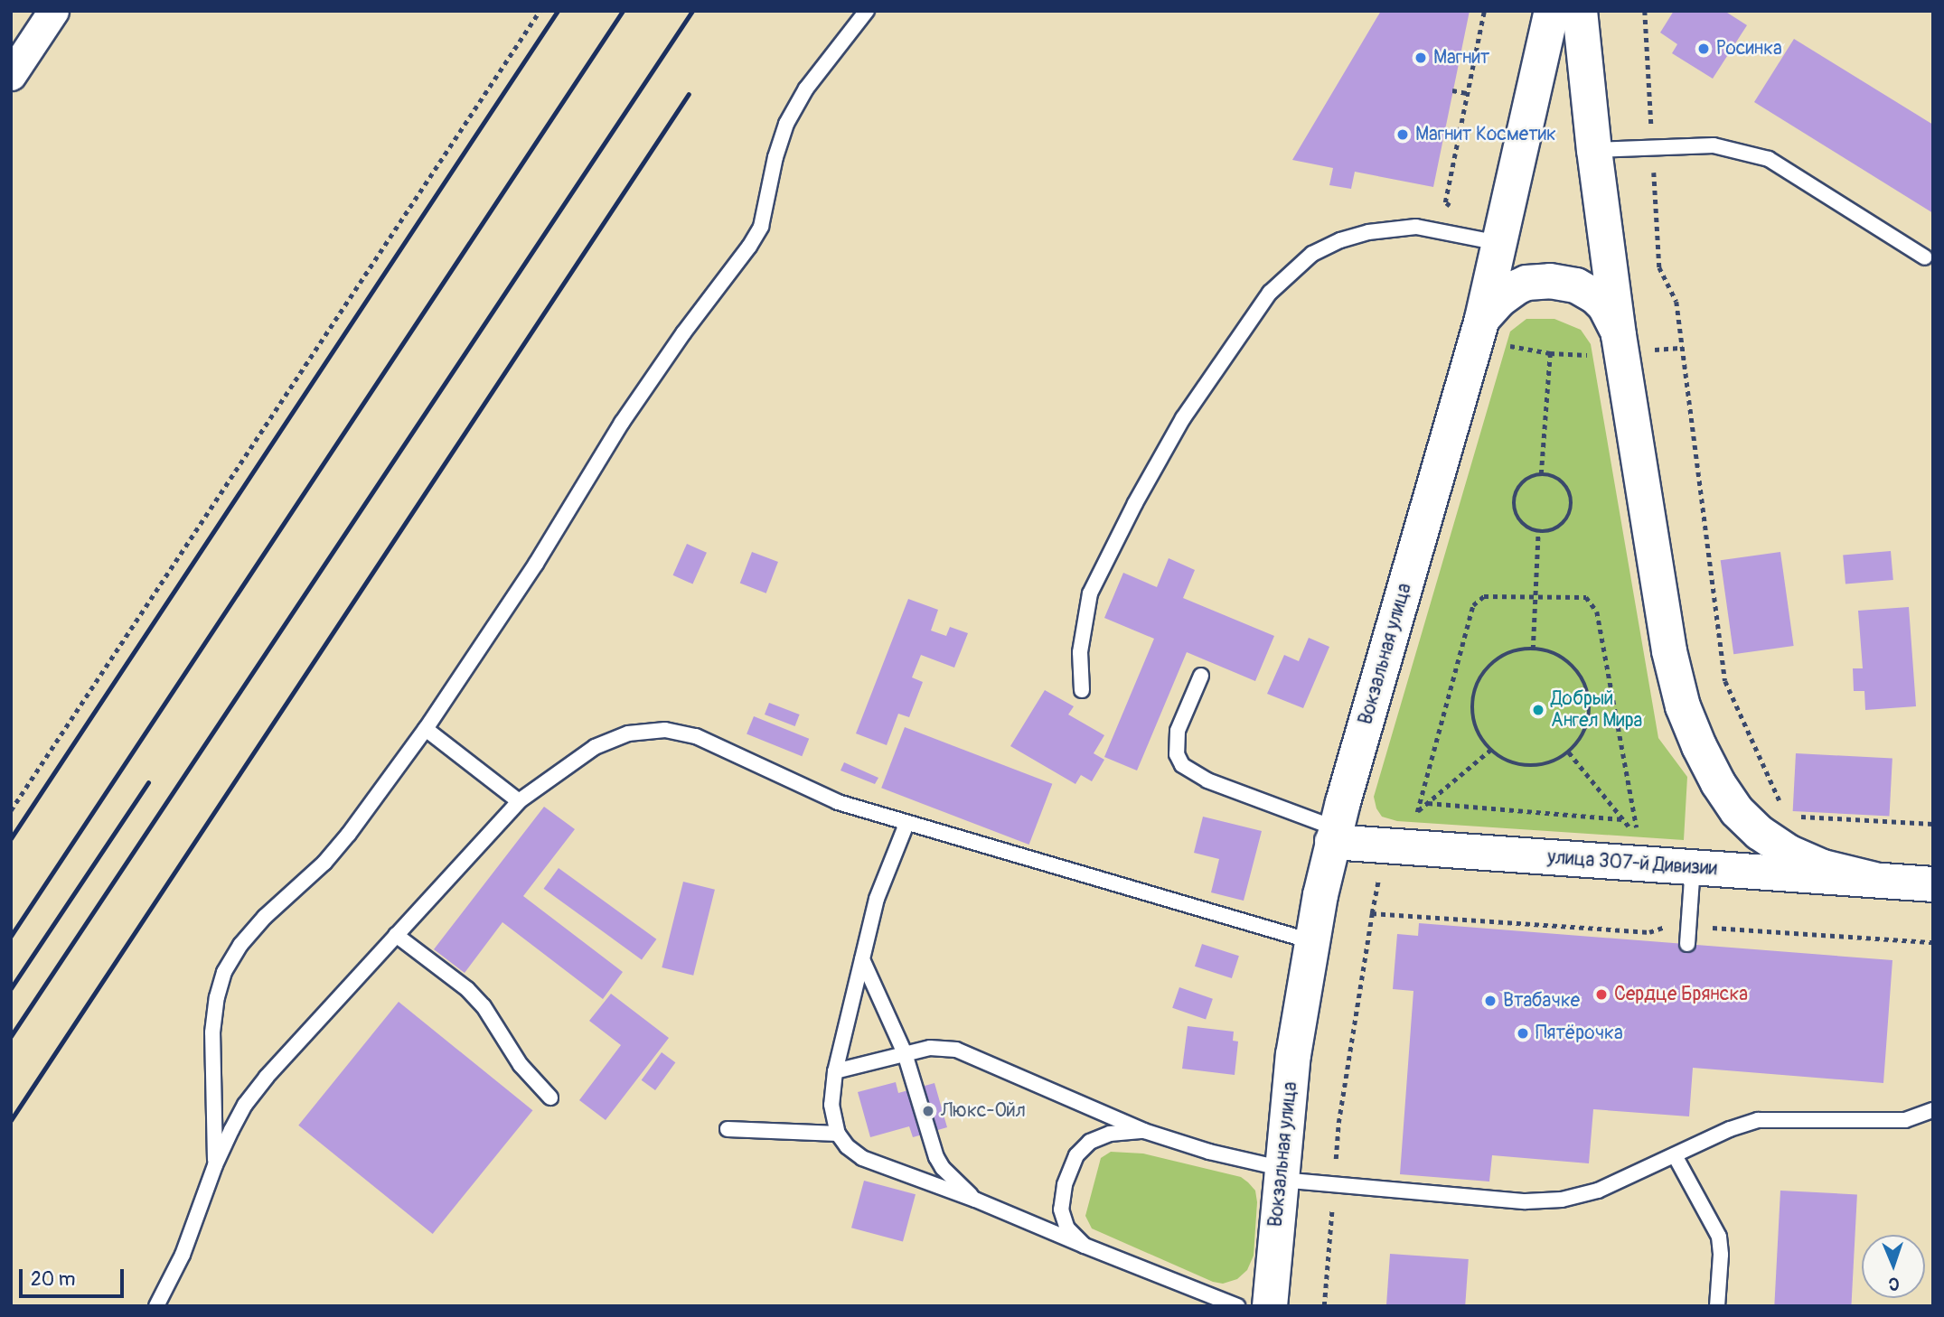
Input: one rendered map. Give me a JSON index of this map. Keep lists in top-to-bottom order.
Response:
{
  "streets": {
    "street": ["Вокзальная улица", "улица 307-й Дивизии"]
  },
  "crossings": [
    ["Вокзальная улица", "улица 307-й Дивизии"]
  ],
  "places": [
    "Росинка",
    "Магнит",
    "Магнит Косметик",
    "Добрый Ангел Мира",
    "Сердце Брянска",
    "Втабачке",
    "Пятёрочка",
    "Люкс-Ойл"
  ],
  "scale_bar": "20 m",
  "north": "bottom"
}
